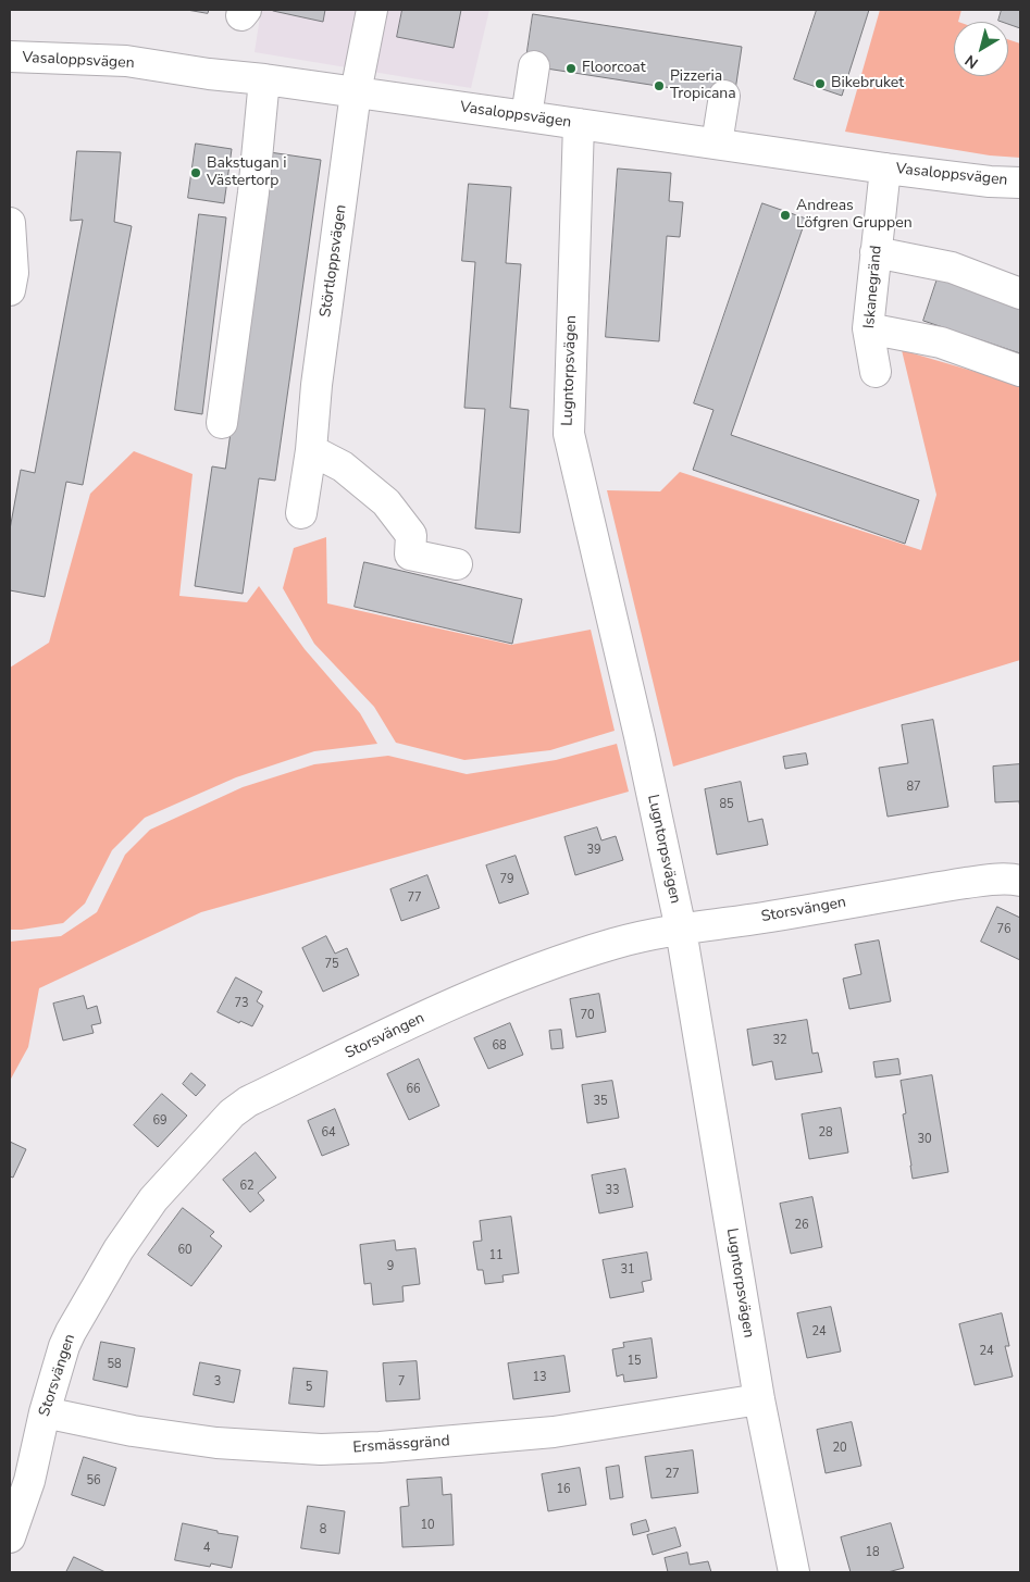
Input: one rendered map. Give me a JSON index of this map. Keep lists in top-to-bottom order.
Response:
{
  "streets": {
    "street": [
      "Vasaloppsvägen",
      "Störtloppsvägen",
      "Iskanegränd",
      "Lugntorpsvägen",
      "Storsvängen",
      "Ersmässgränd"
    ]
  },
  "crossings": [
    ["Vasaloppsvägen", "Störtloppsvägen"],
    ["Vasaloppsvägen", "Iskanegränd"],
    ["Vasaloppsvägen", "Lugntorpsvägen"],
    ["Lugntorpsvägen", "Storsvängen"],
    ["Lugntorpsvägen", "Ersmässgränd"],
    ["Storsvängen", "Ersmässgränd"]
  ],
  "places": [
    "Floorcoat",
    "Bikebruket",
    "Pizzeria Tropicana",
    "Bakstugan i Västertorp",
    "Andreas Löfgren Gruppen"
  ],
  "house_numbers": [
    "87",
    "85",
    "39",
    "79",
    "77",
    "76",
    "75",
    "73",
    "70",
    "32",
    "68",
    "66",
    "35",
    "69",
    "64",
    "28",
    "30",
    "62",
    "33",
    "26",
    "60",
    "11",
    "9",
    "31",
    "24",
    "24",
    "15",
    "58",
    "13",
    "3",
    "7",
    "5",
    "20",
    "27",
    "56",
    "16",
    "10",
    "8",
    "4",
    "18"
  ],
  "north": "bottom left"
}
